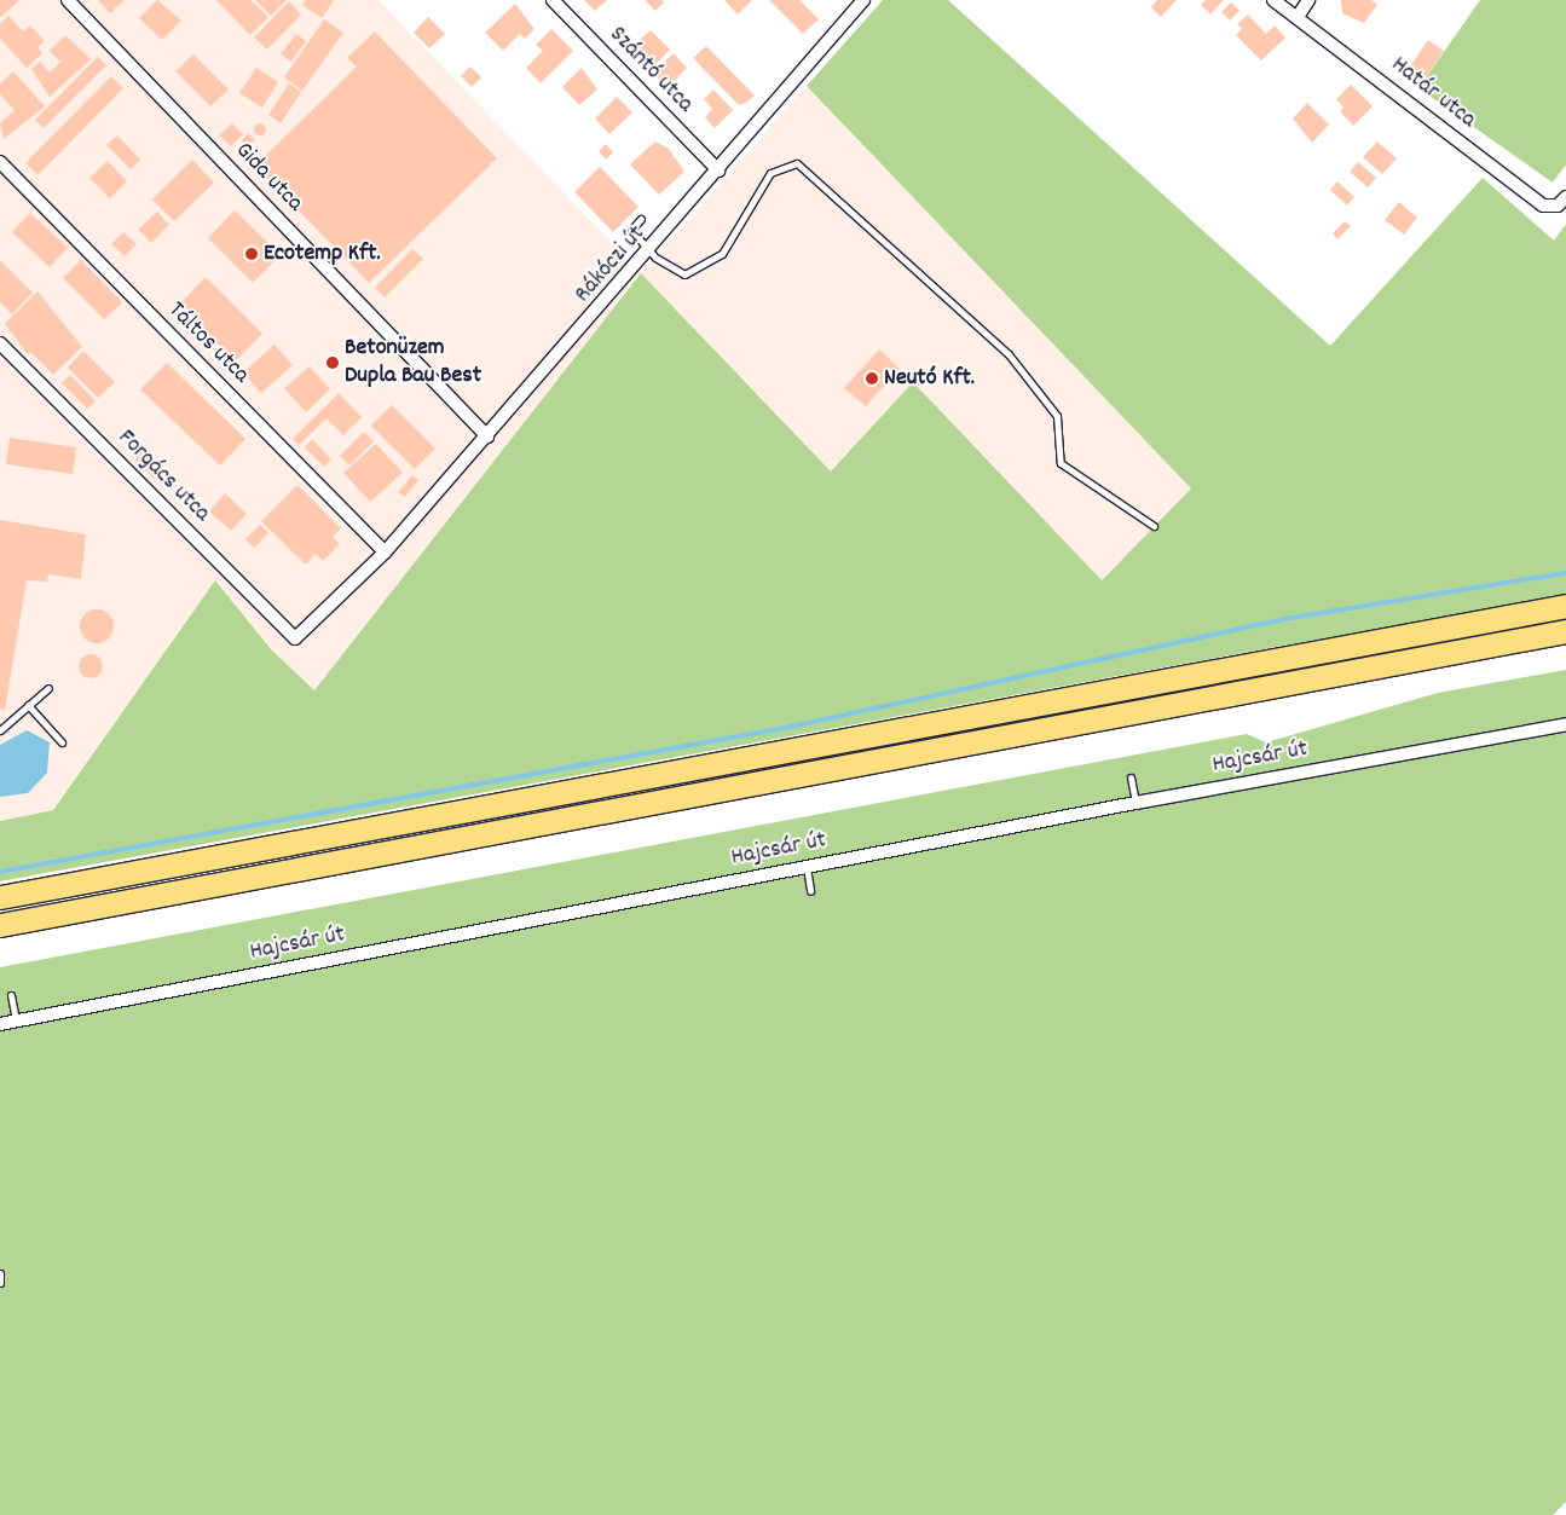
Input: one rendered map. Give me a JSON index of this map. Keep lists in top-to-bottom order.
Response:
{
  "streets": {
    "street": [
      "Szántó utca",
      "Határ utca",
      "Gida utca",
      "Rákóczi út",
      "Táltos utca",
      "Forgács utca",
      "Hajcsár út"
    ]
  },
  "crossings": [
    ["Szántó utca", "Rákóczi út"],
    ["Gida utca", "Rákóczi út"],
    ["Rákóczi út", "Táltos utca"],
    ["Rákóczi út", "Forgács utca"]
  ],
  "places": ["Ecotemp Kft.", "Betonüzem Dupla Bau Best", "Neutó Kft."]
}
